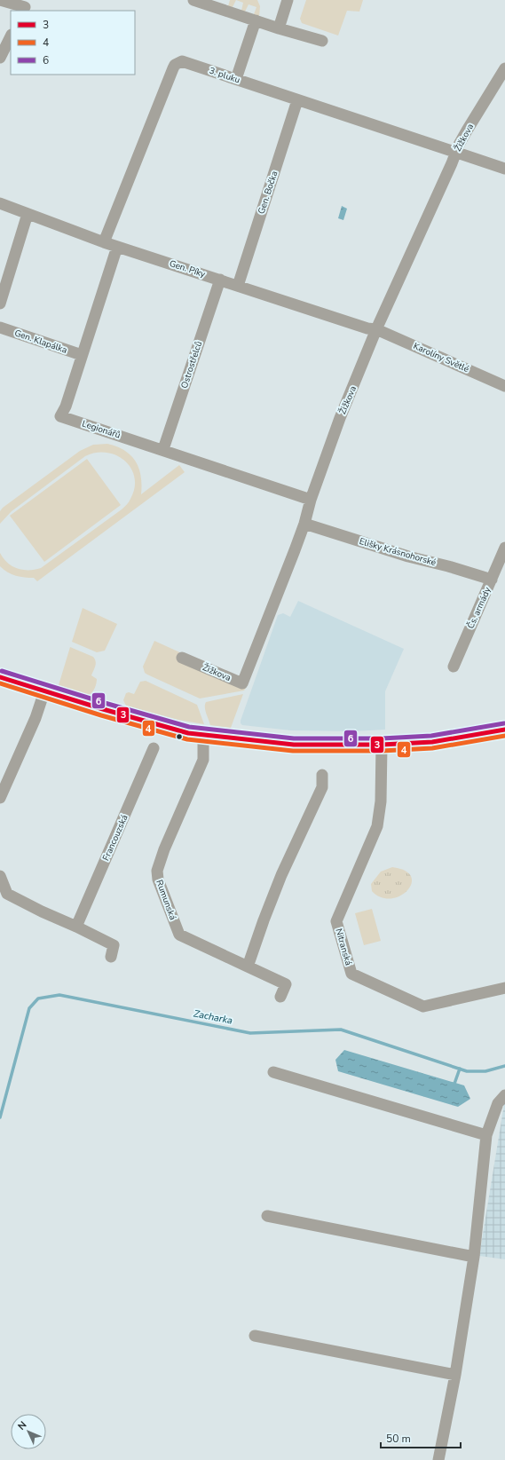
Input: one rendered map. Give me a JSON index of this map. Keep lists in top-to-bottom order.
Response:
{
  "streets": {
    "street": [
      "3. pluku",
      "Žižkova",
      "Gen. Bočka",
      "Gen. Píky",
      "Gen. Klapálka",
      "Karolíny Světlé",
      "Ostrostřelců",
      "Legionářů",
      "Elišky Krásnohorské",
      "Čs. armády",
      "Francouzská",
      "Rumunská",
      "Nitranská"
    ]
  },
  "crossings": [
    ["3. pluku", "Žižkova"],
    ["3. pluku", "Gen. Bočka"],
    ["3. pluku", "Gen. Píky"],
    ["Žižkova", "Gen. Píky"],
    ["Žižkova", "Karolíny Světlé"],
    ["Žižkova", "Legionářů"],
    ["Žižkova", "Elišky Krásnohorské"],
    ["Gen. Bočka", "Gen. Píky"],
    ["Gen. Píky", "Karolíny Světlé"],
    ["Gen. Píky", "Ostrostřelců"],
    ["Gen. Píky", "Legionářů"],
    ["Gen. Klapálka", "Legionářů"],
    ["Ostrostřelců", "Legionářů"],
    ["Elišky Krásnohorské", "Čs. armády"]
  ],
  "water": ["Zacharka"],
  "lines": ["transit line 6", "transit line 3", "transit line 4"],
  "legend": ["3", "4", "6"],
  "scale_bar": "50 m",
  "north": "top left"
}
